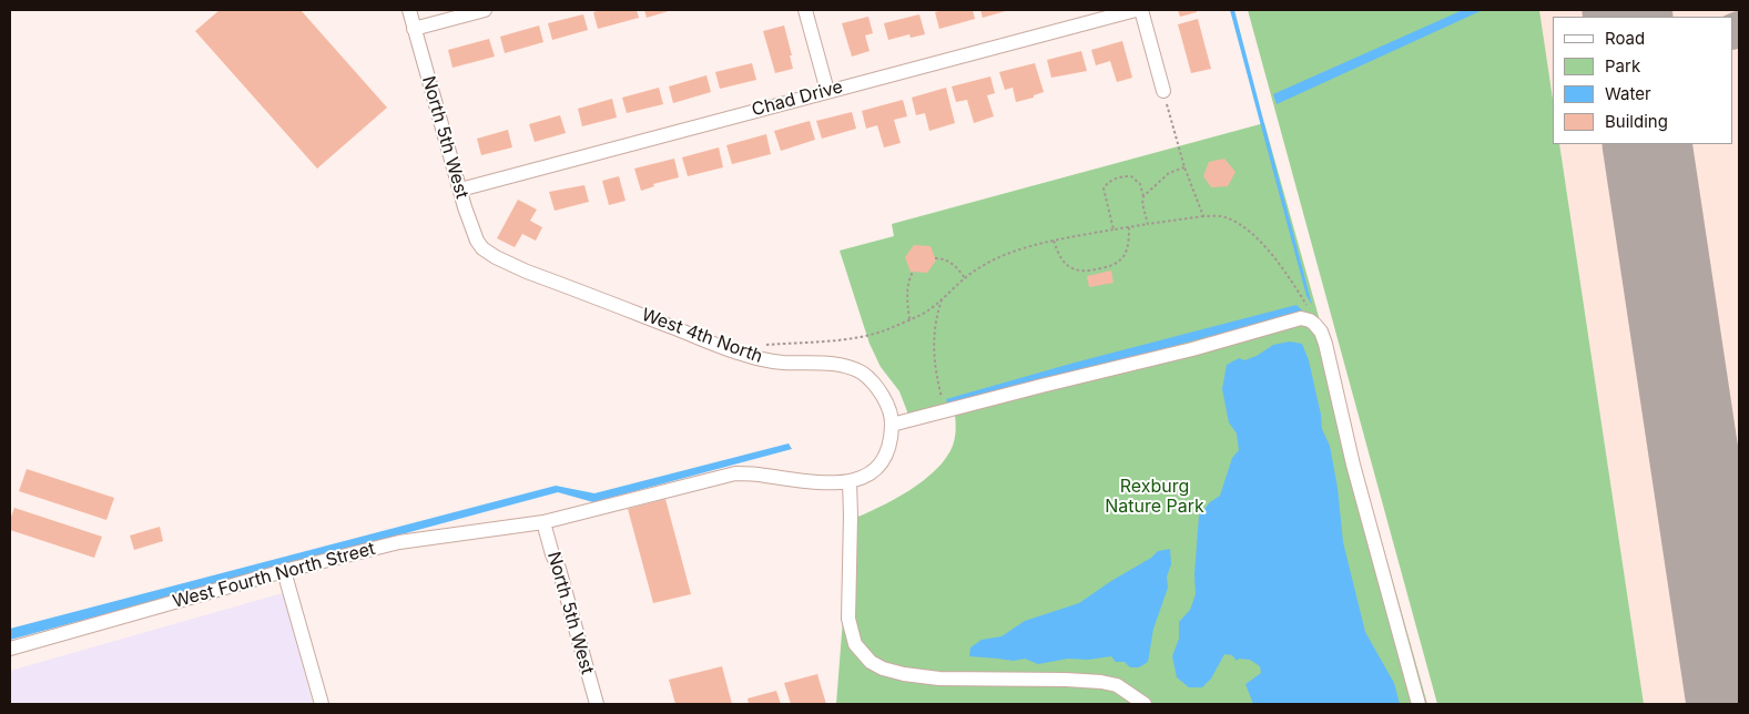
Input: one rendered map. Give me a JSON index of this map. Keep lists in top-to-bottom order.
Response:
{
  "streets": {
    "street": [
      "Chad Drive",
      "North 5th West",
      "West 4th North",
      "West Fourth North Street"
    ]
  },
  "crossings": [
    ["Chad Drive", "North 5th West"],
    ["North 5th West", "West 4th North"],
    ["North 5th West", "West Fourth North Street"],
    ["West 4th North", "West Fourth North Street"]
  ],
  "parks": ["Rexburg Nature Park"],
  "legend": [
    "Road",
    "Park",
    "Water",
    "Building"
  ]
}
